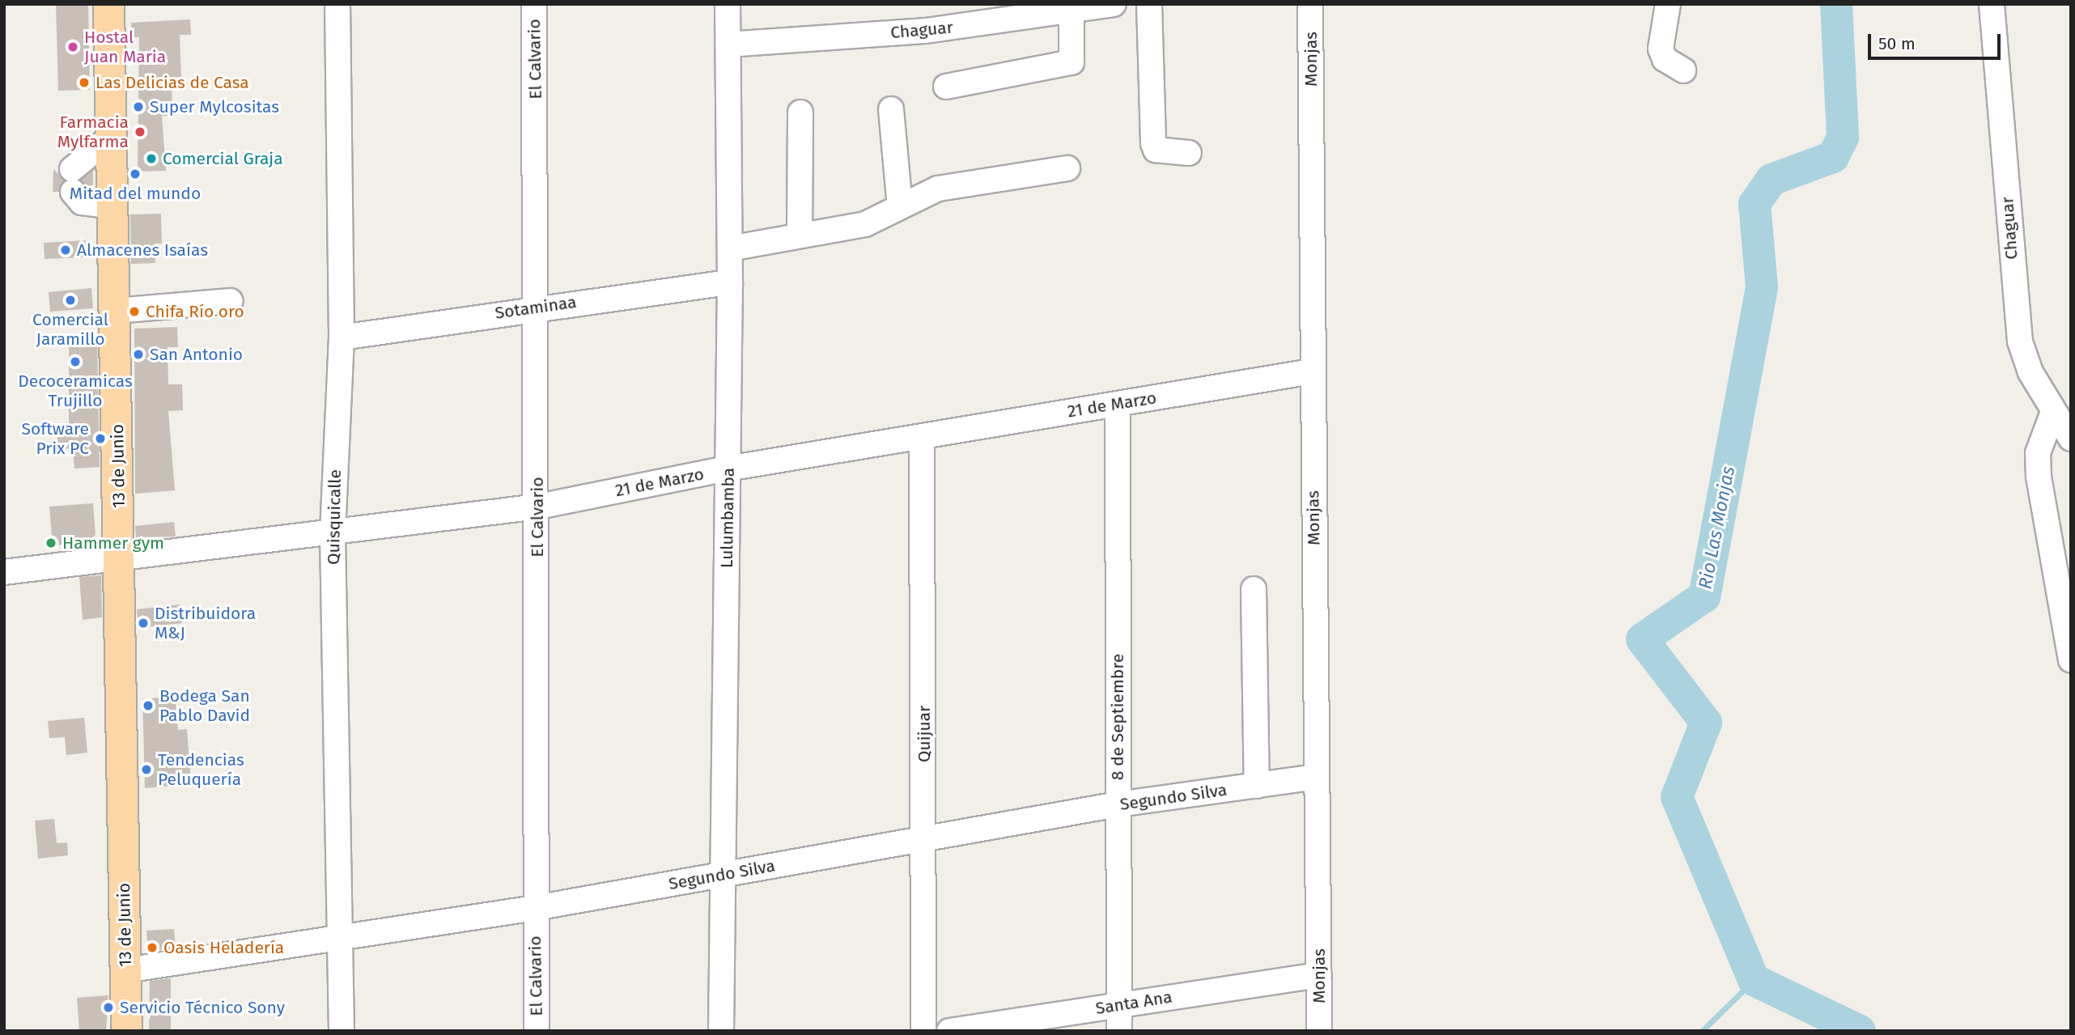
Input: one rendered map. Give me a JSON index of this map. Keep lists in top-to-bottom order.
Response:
{
  "streets": {
    "main road": ["13 de Junio"],
    "street": [
      "Chaguar",
      "El Calvario",
      "Monjas",
      "Sotaminaa",
      "21 de Marzo",
      "Quisquicalle",
      "Lulumbamba",
      "8 de Septiembre",
      "Quijuar",
      "Segundo Silva",
      "Santa Ana"
    ]
  },
  "crossings": [
    ["Chaguar", "Lulumbamba"],
    ["El Calvario", "Sotaminaa"],
    ["El Calvario", "21 de Marzo"],
    ["El Calvario", "Segundo Silva"],
    ["Monjas", "21 de Marzo"],
    ["Monjas", "Segundo Silva"],
    ["Monjas", "Santa Ana"],
    ["Sotaminaa", "Quisquicalle"],
    ["Sotaminaa", "Lulumbamba"],
    ["21 de Marzo", "13 de Junio"],
    ["21 de Marzo", "Quisquicalle"],
    ["21 de Marzo", "Lulumbamba"],
    ["21 de Marzo", "8 de Septiembre"],
    ["21 de Marzo", "Quijuar"],
    ["13 de Junio", "Segundo Silva"],
    ["Quisquicalle", "Segundo Silva"],
    ["Lulumbamba", "Segundo Silva"],
    ["8 de Septiembre", "Segundo Silva"],
    ["8 de Septiembre", "Santa Ana"],
    ["Quijuar", "Segundo Silva"]
  ],
  "water": ["Rio Las Monjas"],
  "places": [
    "Hostal Juan Maria",
    "Las Delicias de Casa",
    "Super Mylcositas",
    "Farmacia Mylfarma",
    "Comercial Graja",
    "Mitad del mundo",
    "Almacenes Isaías",
    "Comercial Jaramillo",
    "Chifa Río oro",
    "San Antonio",
    "Decoceramicas Trujillo",
    "Software Prix PC",
    "Hammer gym",
    "Distribuidora M&J",
    "Bodega San Pablo David",
    "Tendencias Peluquería",
    "Oasis Heladería",
    "Servicio Técnico Sony"
  ],
  "scale_bar": "50 m"
}
